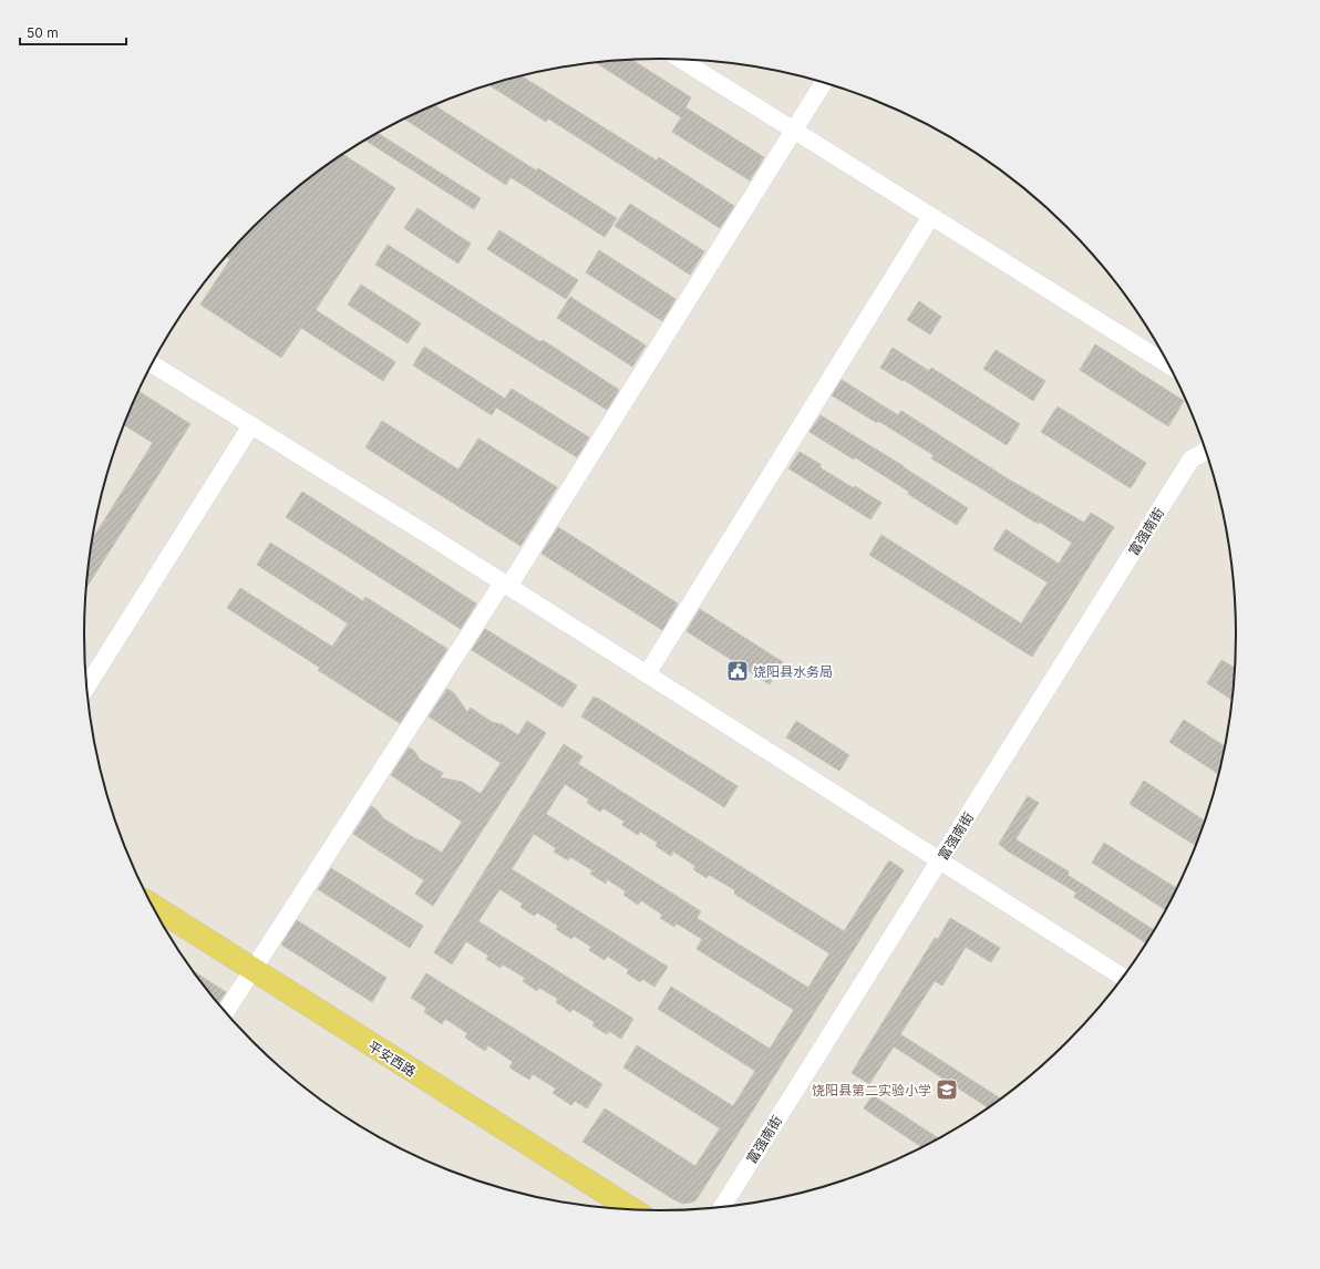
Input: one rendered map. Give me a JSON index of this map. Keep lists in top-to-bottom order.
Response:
{
  "streets": {
    "main road": ["平安西路"],
    "street": ["富强南街"]
  },
  "places": {
    "public building": ["饶阳县水务局"],
    "school or university": ["饶阳县第二实验小学"]
  },
  "scale_bar": "50 m"
}
